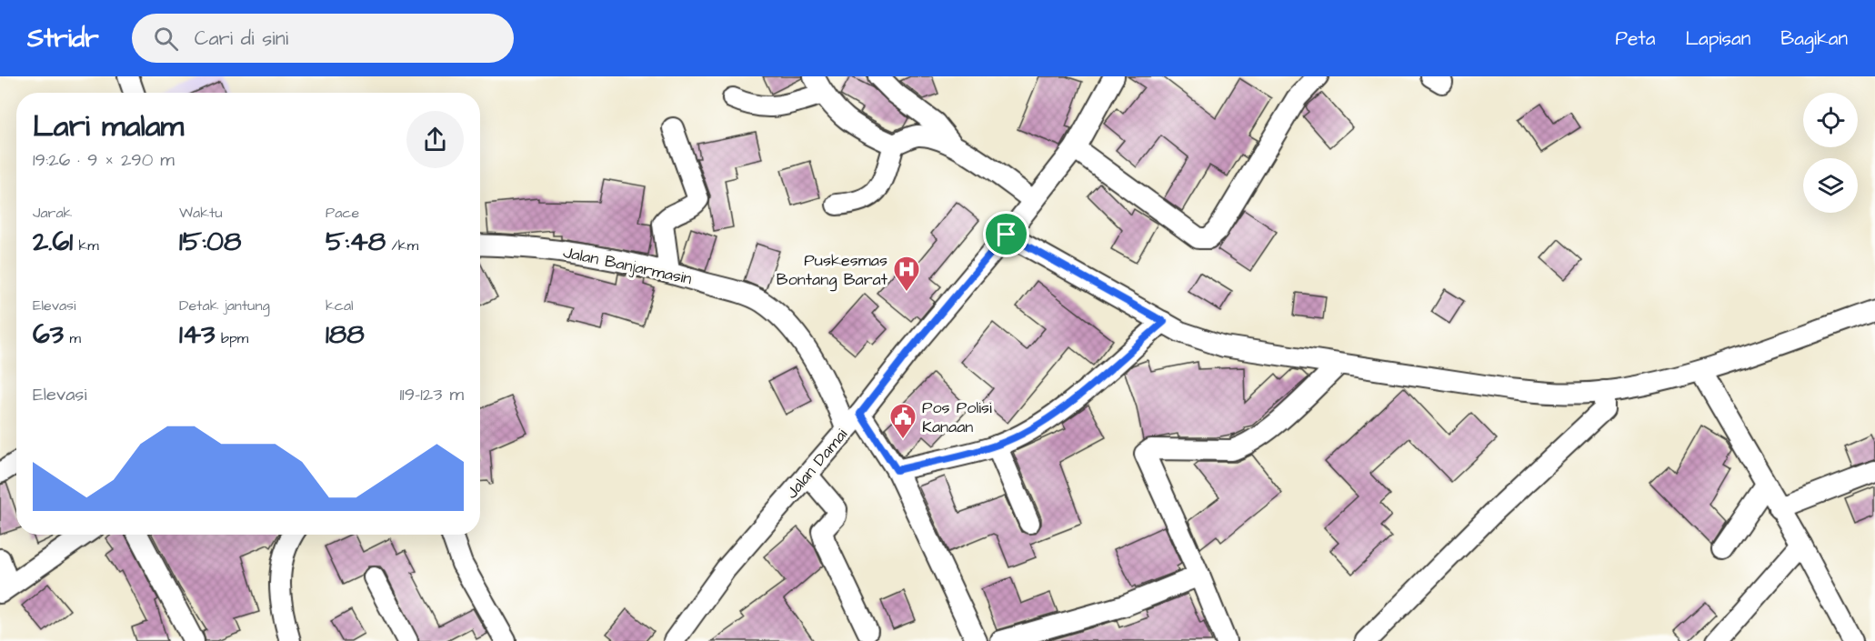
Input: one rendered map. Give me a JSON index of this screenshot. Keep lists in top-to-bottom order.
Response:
{
  "streets": {
    "street": ["Jalan Banjarmasin", "Jalan Damai"]
  },
  "crossings": [
    ["Jalan Banjarmasin", "Jalan Damai"]
  ],
  "places": {
    "hospital": ["Puskesmas Bontang Barat"],
    "public building": ["Pos Polisi Kanaan"]
  },
  "page": {
    "header": "Stridr",
    "search": "Cari di sini",
    "nav": ["Peta", "Lapisan", "Bagikan"],
    "heading": ["Lari malam", "19:26 · 9 × 290 m"],
    "stats": [
      ["Jarak", "2.61 km"],
      ["Waktu", "15:08"],
      ["Pace", "5:48 /km"],
      ["Elevasi", "63 m"],
      ["Detak jantung", "143 bpm"],
      ["kcal", "188"]
    ],
    "chart": ["Elevasi", "119–123 m"]
  }
}
